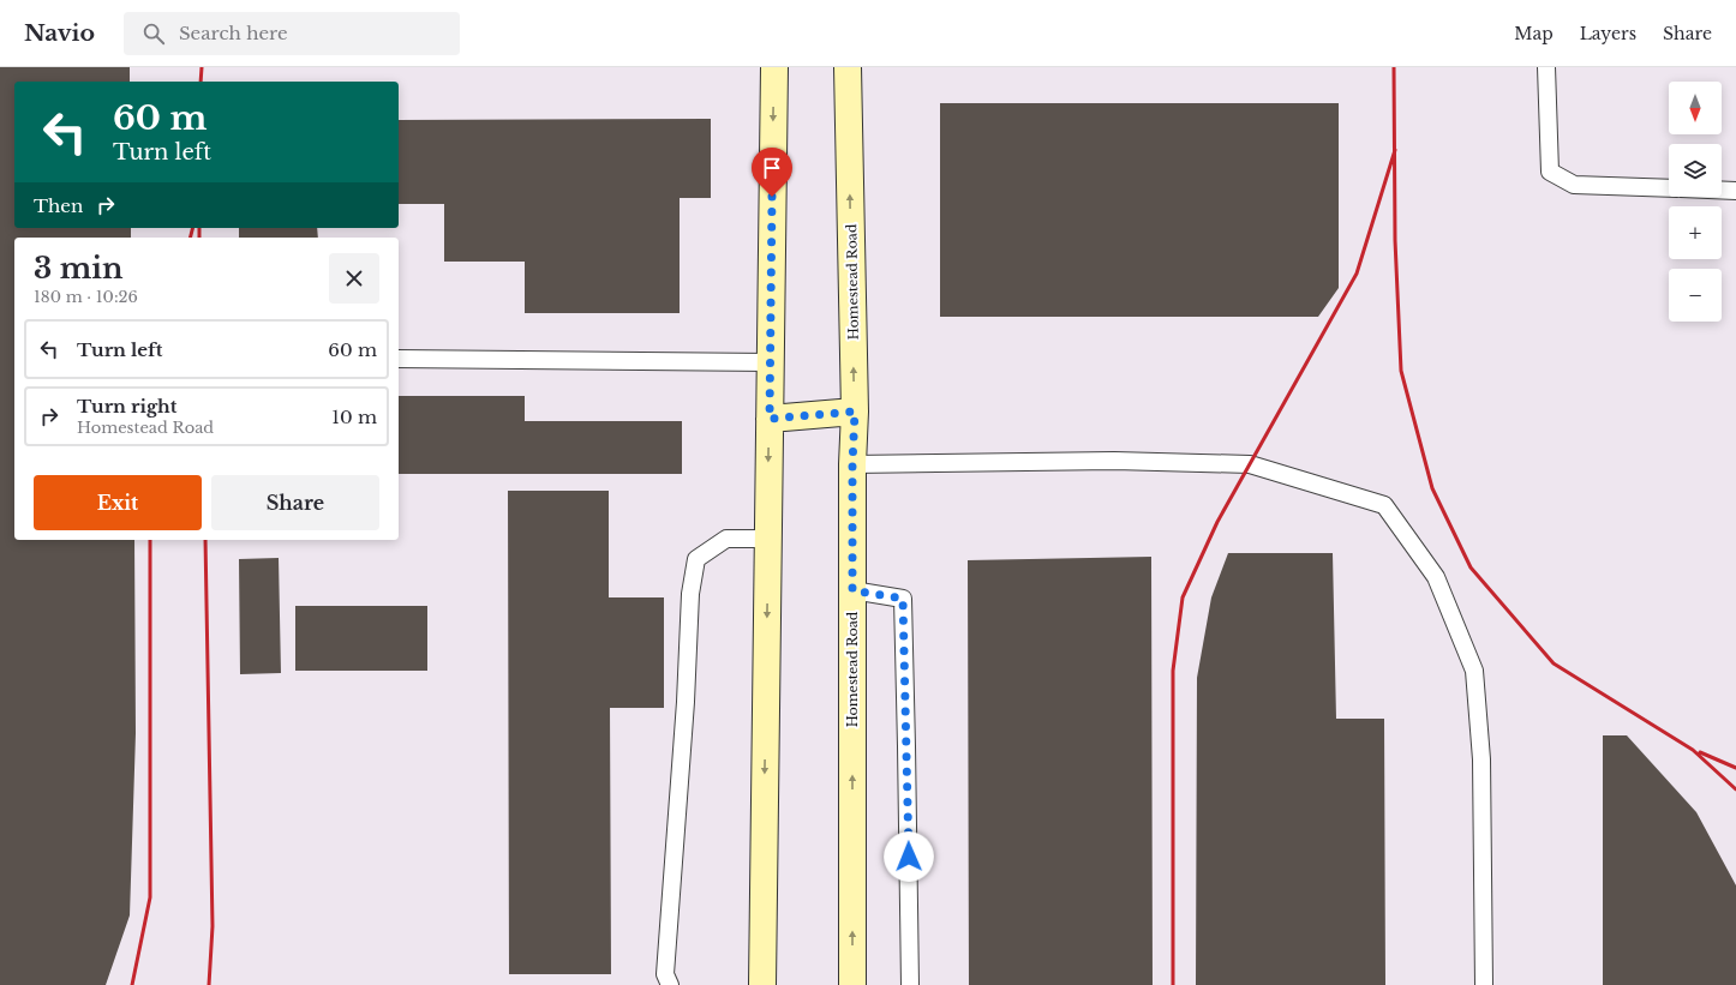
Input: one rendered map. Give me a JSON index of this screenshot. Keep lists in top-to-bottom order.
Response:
{
  "streets": {
    "main road": ["Homestead Road"]
  },
  "north": "bottom",
  "page": {
    "header": "Navio",
    "search": "Search here",
    "nav": ["Map", "Layers", "Share"],
    "map_buttons": ["+", "−"],
    "turn": ["60 m", "Turn left"],
    "then": "Then",
    "heading": ["3 min", "180 m · 10:26"],
    "list": [
      {
        "name": "Turn left",
        "value": "60 m"
      },
      {
        "name": "Turn right",
        "note": "Homestead Road",
        "value": "10 m"
      }
    ],
    "buttons": ["Exit", "Share"]
  }
}
